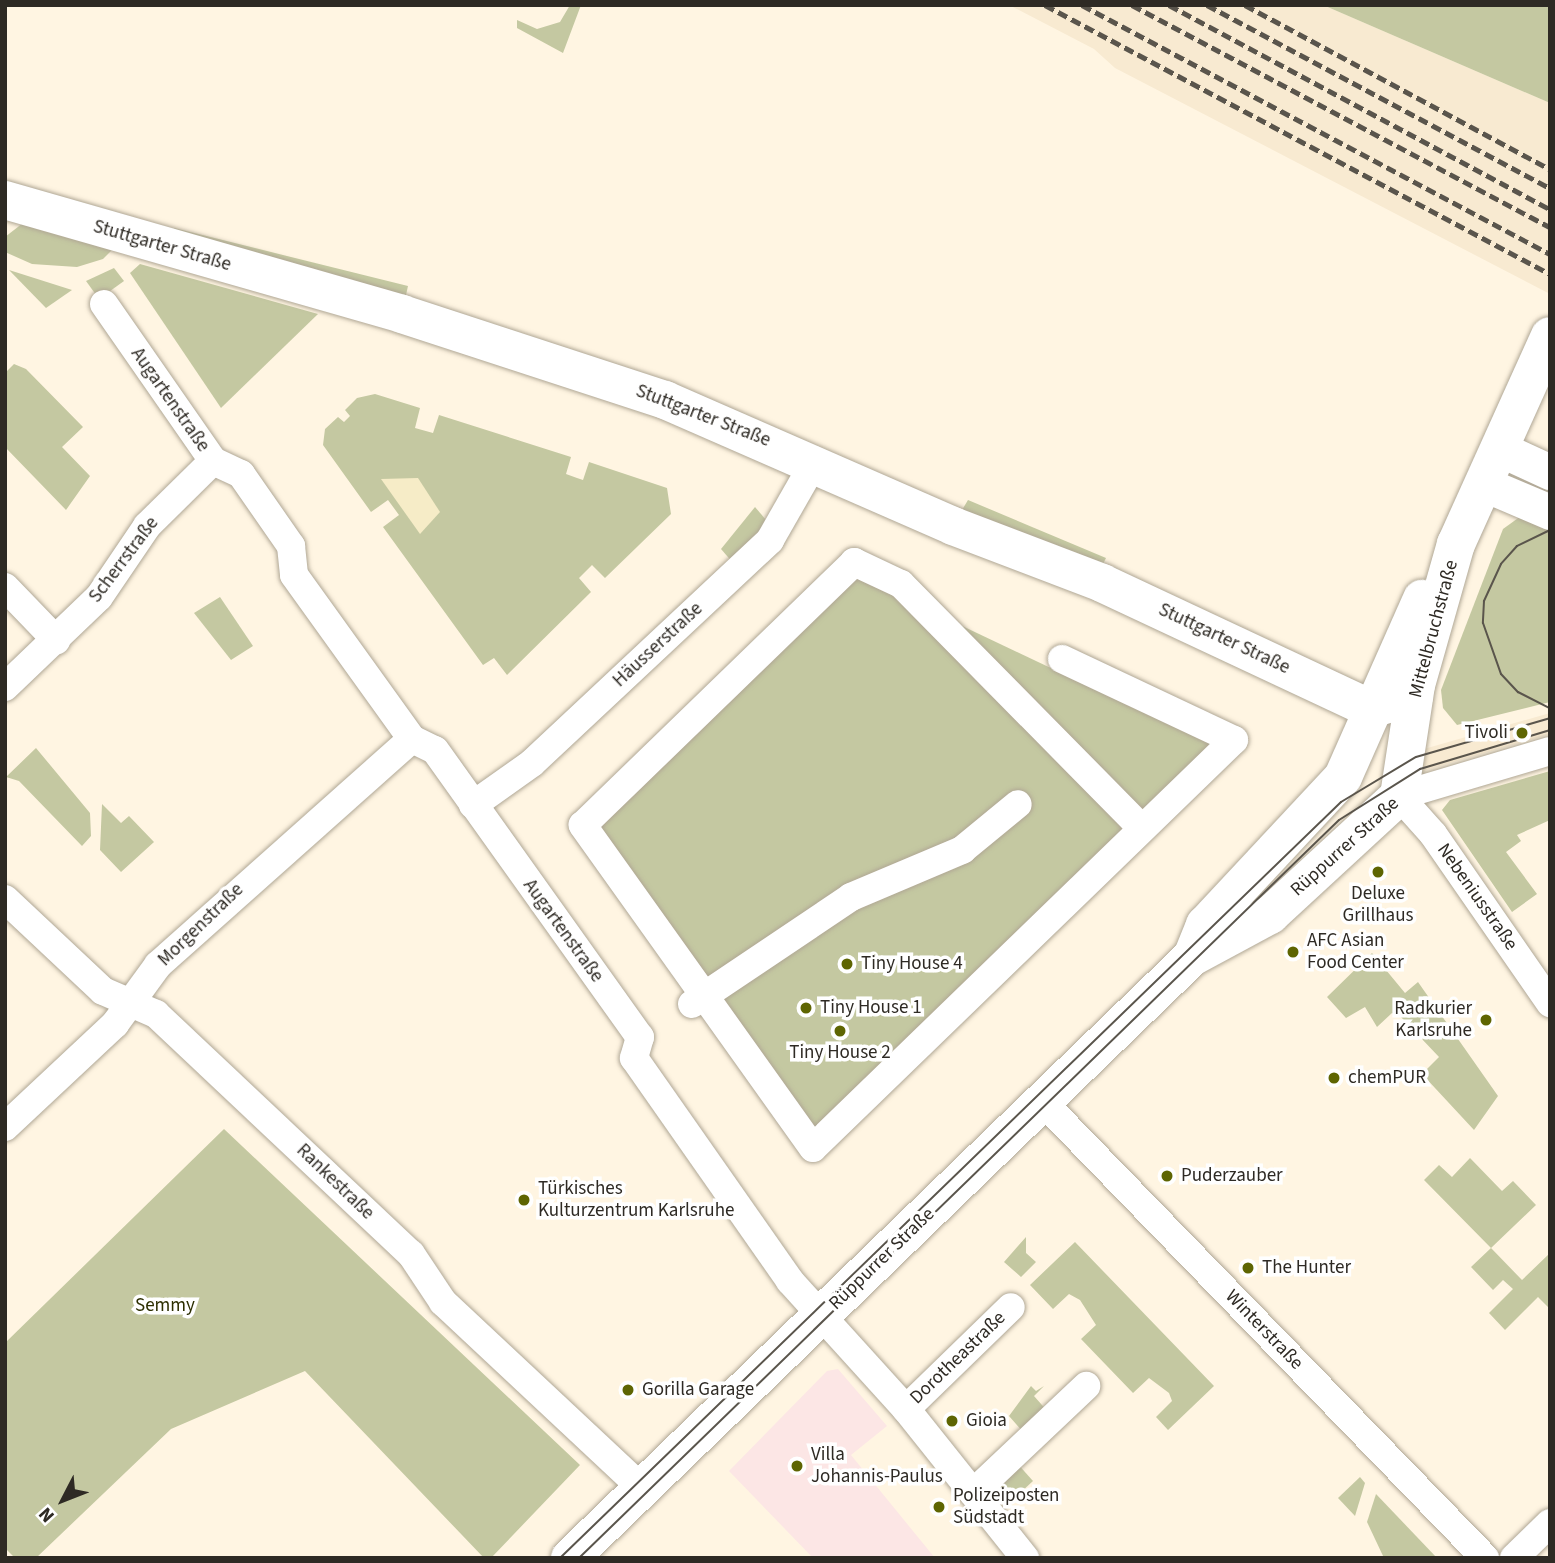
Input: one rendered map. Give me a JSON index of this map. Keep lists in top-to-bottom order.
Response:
{
  "streets": {
    "main road": ["Stuttgarter Straße", "Mittelbruchstraße", "Rüppurrer Straße"],
    "street": [
      "Augartenstraße",
      "Scherrstraße",
      "Häusserstraße",
      "Nebeniusstraße",
      "Morgenstraße",
      "Rankestraße",
      "Winterstraße",
      "Dorotheastraße"
    ]
  },
  "crossings": [
    ["Stuttgarter Straße", "Mittelbruchstraße"],
    ["Stuttgarter Straße", "Häusserstraße"],
    ["Stuttgarter Straße", "Rüppurrer Straße"],
    ["Augartenstraße", "Scherrstraße"],
    ["Augartenstraße", "Häusserstraße"],
    ["Augartenstraße", "Rüppurrer Straße"],
    ["Augartenstraße", "Morgenstraße"],
    ["Augartenstraße", "Dorotheastraße"],
    ["Mittelbruchstraße", "Rüppurrer Straße"],
    ["Mittelbruchstraße", "Nebeniusstraße"],
    ["Rüppurrer Straße", "Nebeniusstraße"],
    ["Rüppurrer Straße", "Rankestraße"],
    ["Rüppurrer Straße", "Winterstraße"],
    ["Morgenstraße", "Rankestraße"]
  ],
  "parks": ["Semmy"],
  "places": [
    "Tivoli",
    "Deluxe Grillhaus",
    "AFC Asian Food Center",
    "Tiny House 4",
    "Tiny House 1",
    "Radkurier Karlsruhe",
    "Tiny House 2",
    "chemPUR",
    "Puderzauber",
    "Türkisches Kulturzentrum Karlsruhe",
    "The Hunter",
    "Gorilla Garage",
    "Gioia",
    "Villa Johannis-Paulus",
    "Polizeiposten Südstadt"
  ],
  "north": "bottom left"
}
